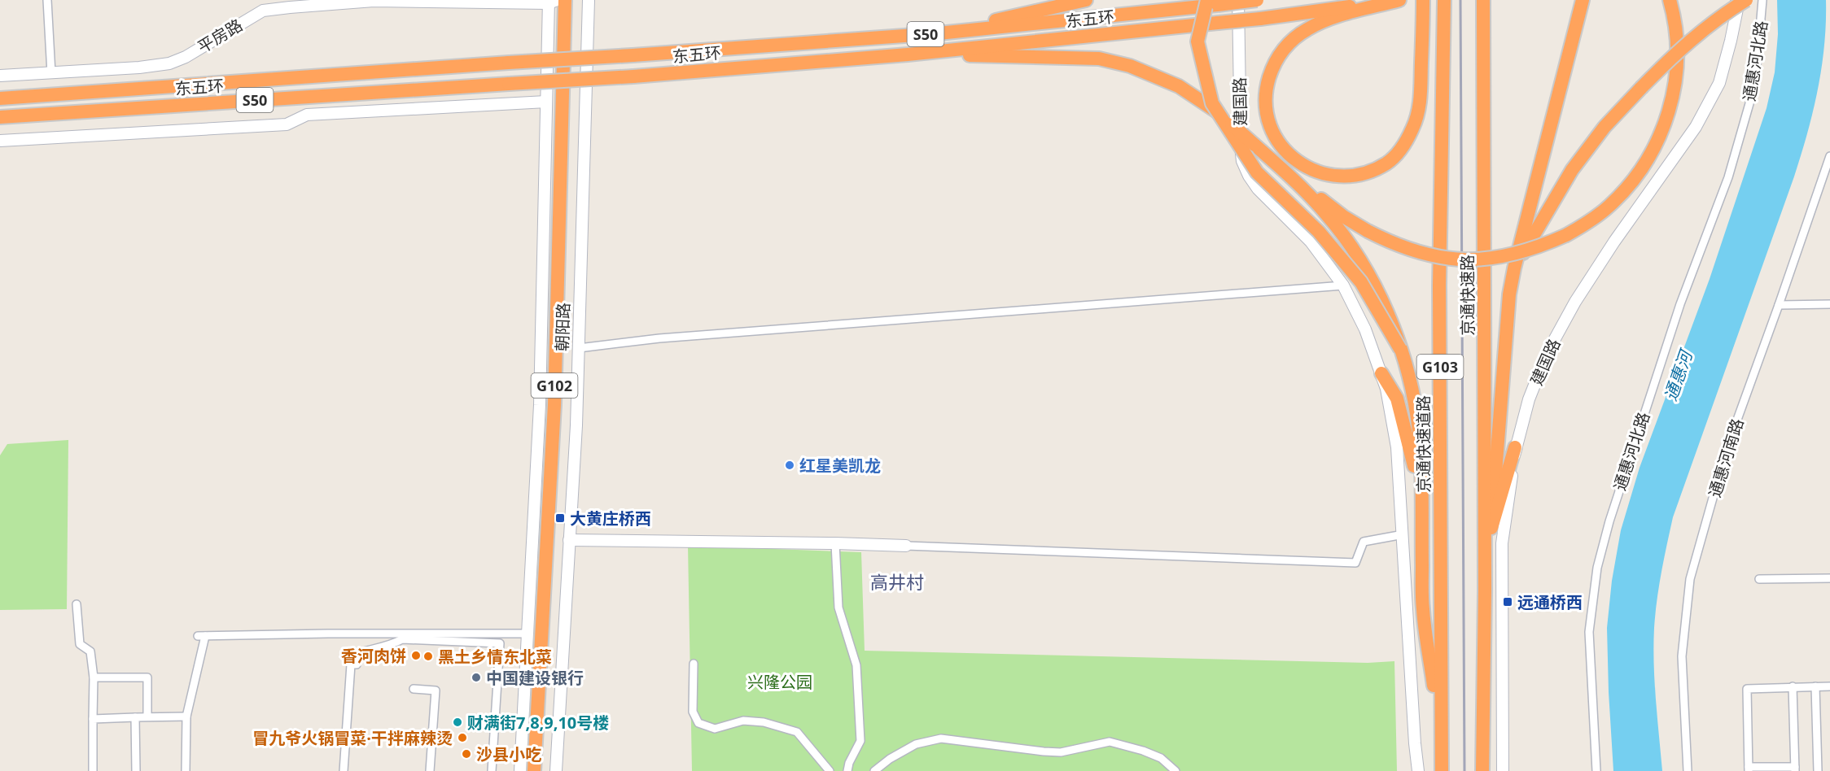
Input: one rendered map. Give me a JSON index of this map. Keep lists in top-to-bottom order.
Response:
{
  "streets": {
    "highway": [
      "东五环",
      "S50",
      "京通快速路",
      "朝阳路",
      "G103",
      "G102",
      "京通快速道路"
    ],
    "street": [
      "平房路",
      "通惠河北路",
      "建国路",
      "通惠河南路"
    ]
  },
  "crossings": [
    ["平房路", "朝阳路"],
    ["京通快速路", "G103"]
  ],
  "districts": ["高井村"],
  "water": ["通惠河"],
  "parks": ["兴隆公园"],
  "places": {
    "other": [
      "红星美凯龙",
      "香河肉饼",
      "黑土乡情东北菜",
      "中国建设银行",
      "财满街7,8,9,10号楼",
      "冒九爷火锅冒菜·干拌麻辣烫",
      "沙县小吃"
    ],
    "transit": ["大黄庄桥西", "远通桥西"]
  }
}
